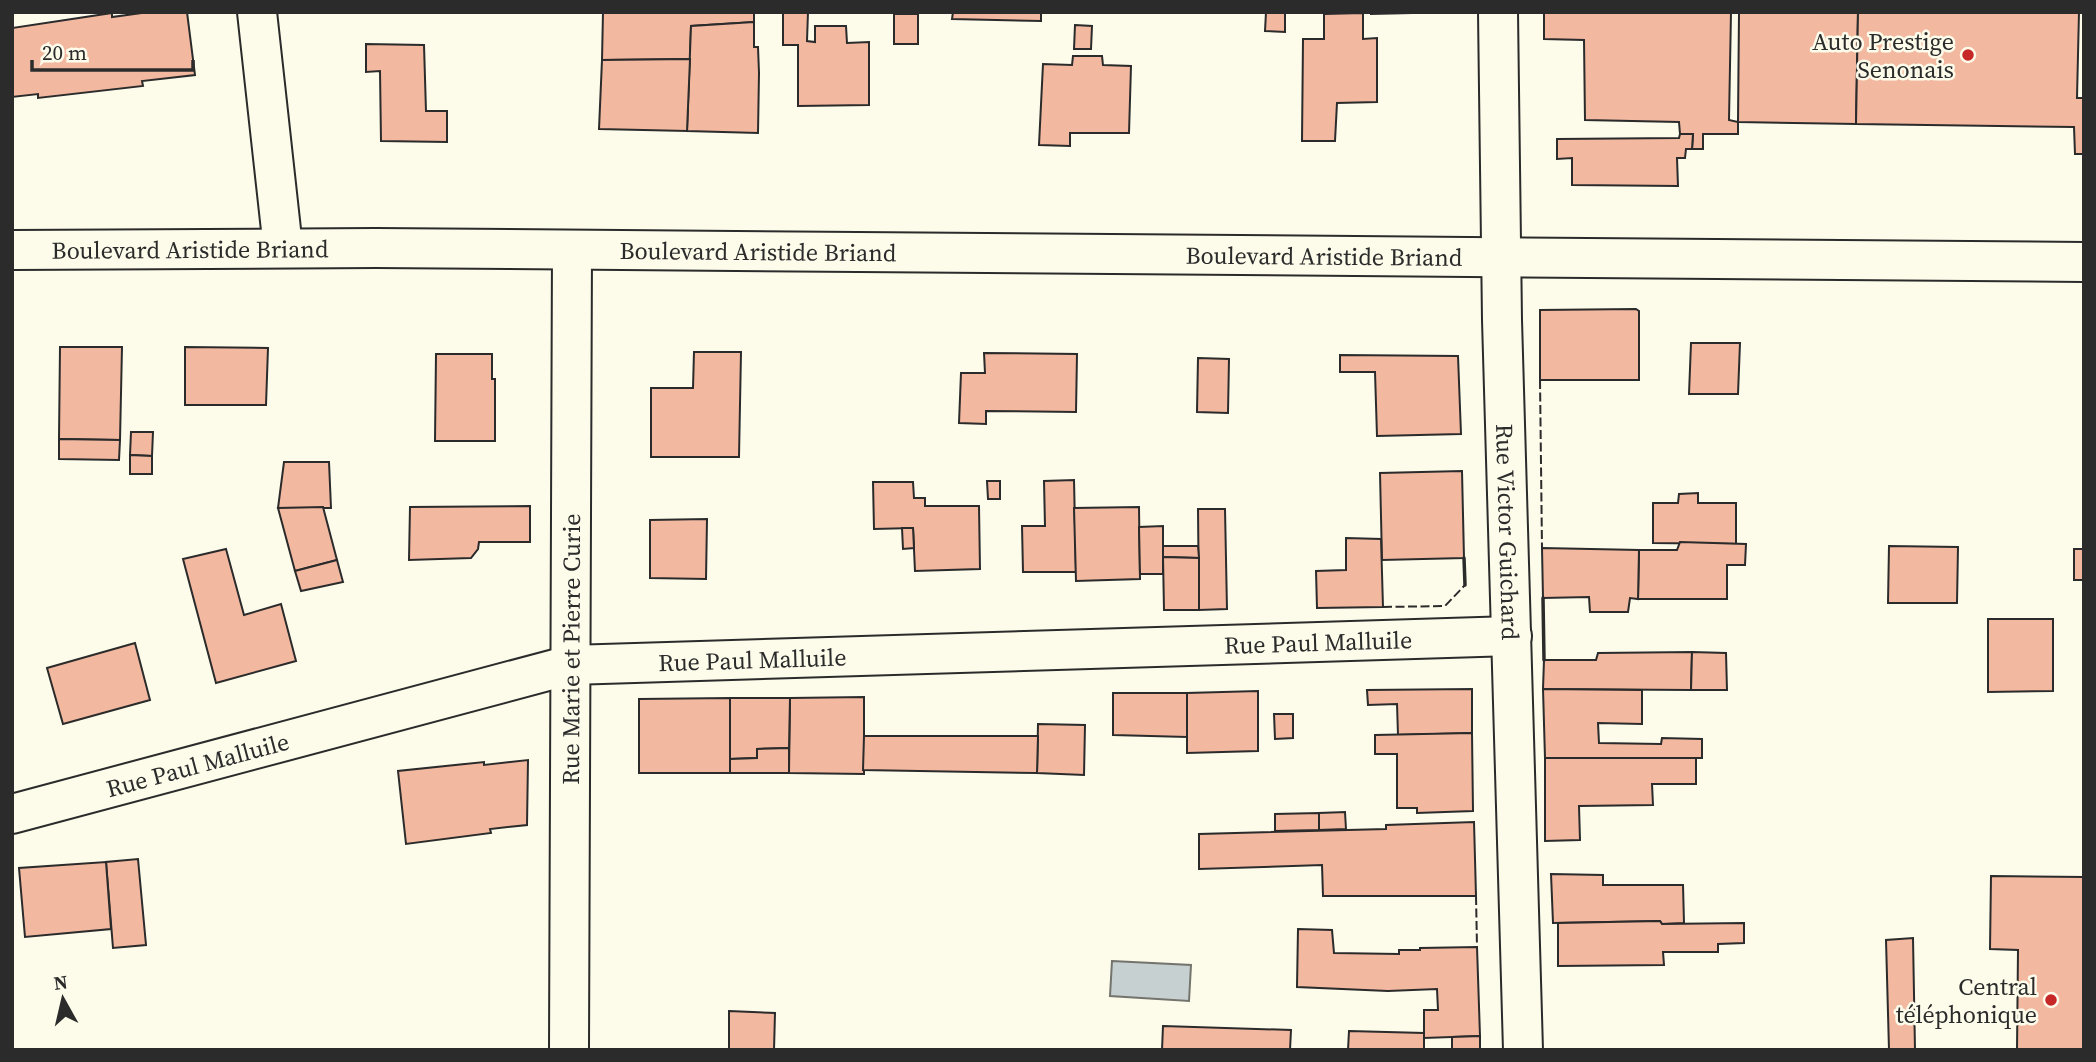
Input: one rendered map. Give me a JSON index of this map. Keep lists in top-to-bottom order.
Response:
{
  "streets": {
    "main road": [
      "Boulevard Aristide Briand",
      "Rue Victor Guichard",
      "Rue Paul Malluile",
      "Rue Marie et Pierre Curie"
    ]
  },
  "crossings": [
    ["Boulevard Aristide Briand", "Rue Victor Guichard"],
    ["Boulevard Aristide Briand", "Rue Marie et Pierre Curie"],
    ["Rue Victor Guichard", "Rue Paul Malluile"],
    ["Rue Paul Malluile", "Rue Marie et Pierre Curie"]
  ],
  "places": ["Auto Prestige Senonais", "Central téléphonique"],
  "scale_bar": "20 m",
  "north": "top"
}
